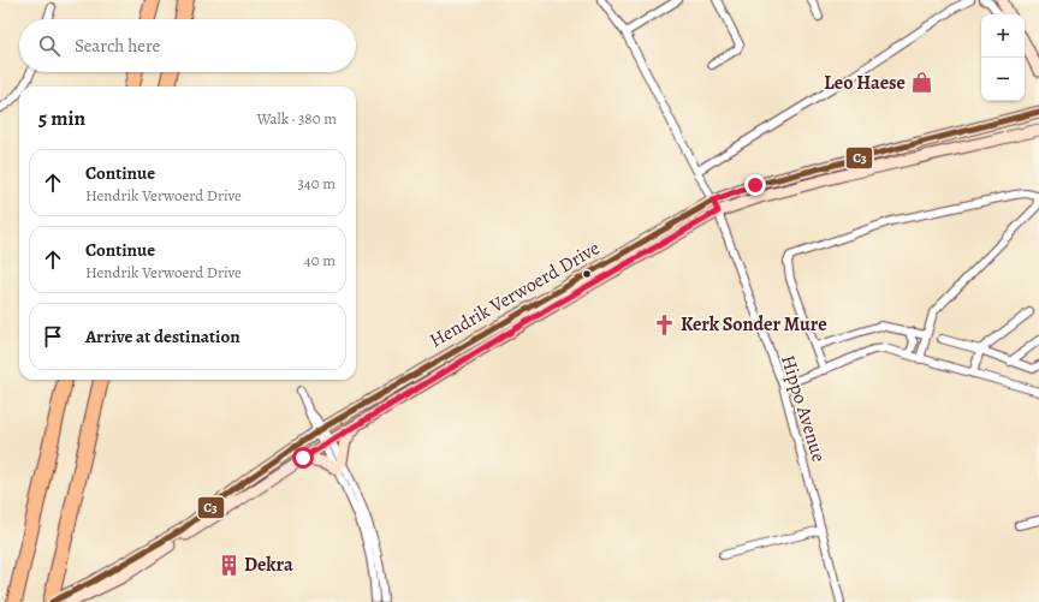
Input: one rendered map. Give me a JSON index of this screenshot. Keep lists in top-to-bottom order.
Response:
{
  "streets": {
    "main road": ["Hendrik Verwoerd Drive"],
    "street": ["Hippo Avenue"]
  },
  "crossings": [
    ["Hendrik Verwoerd Drive", "Hippo Avenue"]
  ],
  "places": {
    "shop": ["Leo Haese"],
    "church": ["Kerk Sonder Mure"],
    "building": ["Dekra"]
  },
  "lines": ["transit line C3"],
  "page": {
    "map_buttons": ["+", "−"],
    "search": "Search here",
    "heading": ["5 min", "Walk · 380 m"],
    "list": [
      ["Continue", "Hendrik Verwoerd Drive", "340 m"],
      ["Continue", "Hendrik Verwoerd Drive", "40 m"],
      "Arrive at destination"
    ]
  }
}
